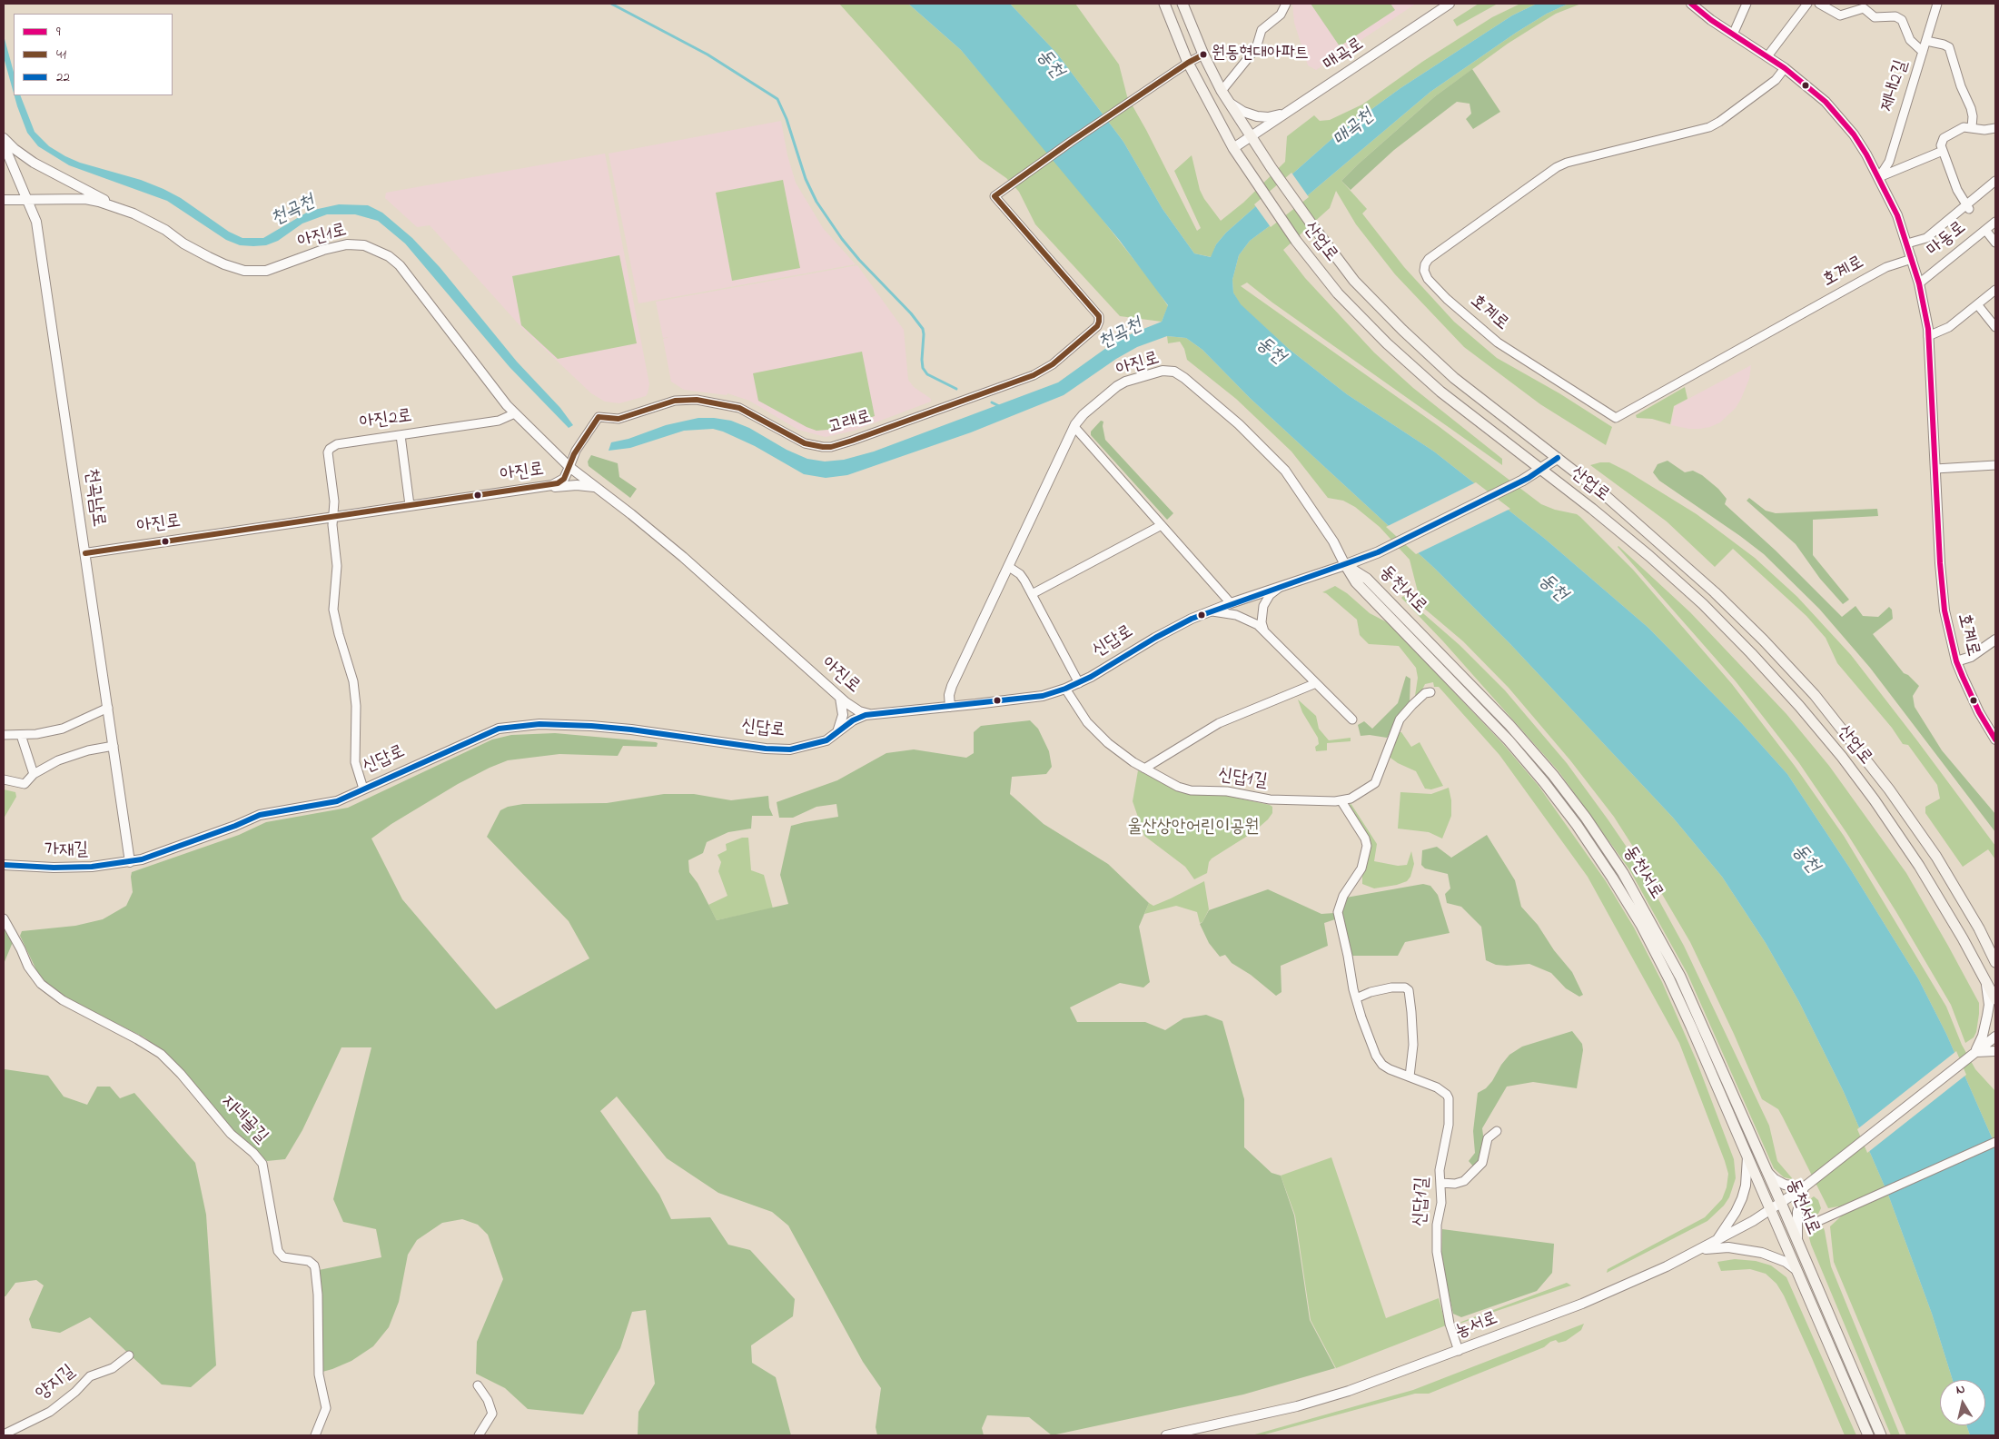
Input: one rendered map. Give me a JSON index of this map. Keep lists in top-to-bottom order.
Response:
{
  "streets": {
    "main road": ["산업로", "동천서로", "신답로"],
    "street": [
      "매곡로",
      "제내2길",
      "아진1로",
      "마동로",
      "호계로",
      "아진로",
      "아진2로",
      "고래로",
      "천곡남로",
      "신답1길",
      "가재길",
      "지네골길",
      "농서로",
      "양지길"
    ]
  },
  "crossings": [
    ["매곡로", "산업로"],
    ["제내2길", "호계로"],
    ["아진1로", "아진로"],
    ["아진1로", "아진2로"],
    ["아진1로", "고래로"],
    ["아진1로", "천곡남로"],
    ["마동로", "호계로"],
    ["산업로", "고래로"],
    ["산업로", "신답로"],
    ["아진로", "아진2로"],
    ["아진로", "고래로"],
    ["아진로", "천곡남로"],
    ["아진로", "동천서로"],
    ["아진로", "신답로"],
    ["천곡남로", "신답로"],
    ["천곡남로", "가재길"],
    ["동천서로", "신답로"],
    ["동천서로", "농서로"],
    ["신답로", "신답1길"],
    ["신답로", "가재길"],
    ["신답1길", "농서로"]
  ],
  "water": ["동천", "매곡천", "천곡천"],
  "parks": ["울산상안어린이공원"],
  "places": ["원동현대아파트"],
  "lines": ["transit line 9", "transit line 41", "transit line 22"],
  "legend": ["9", "41", "22"],
  "north": "top"
}
